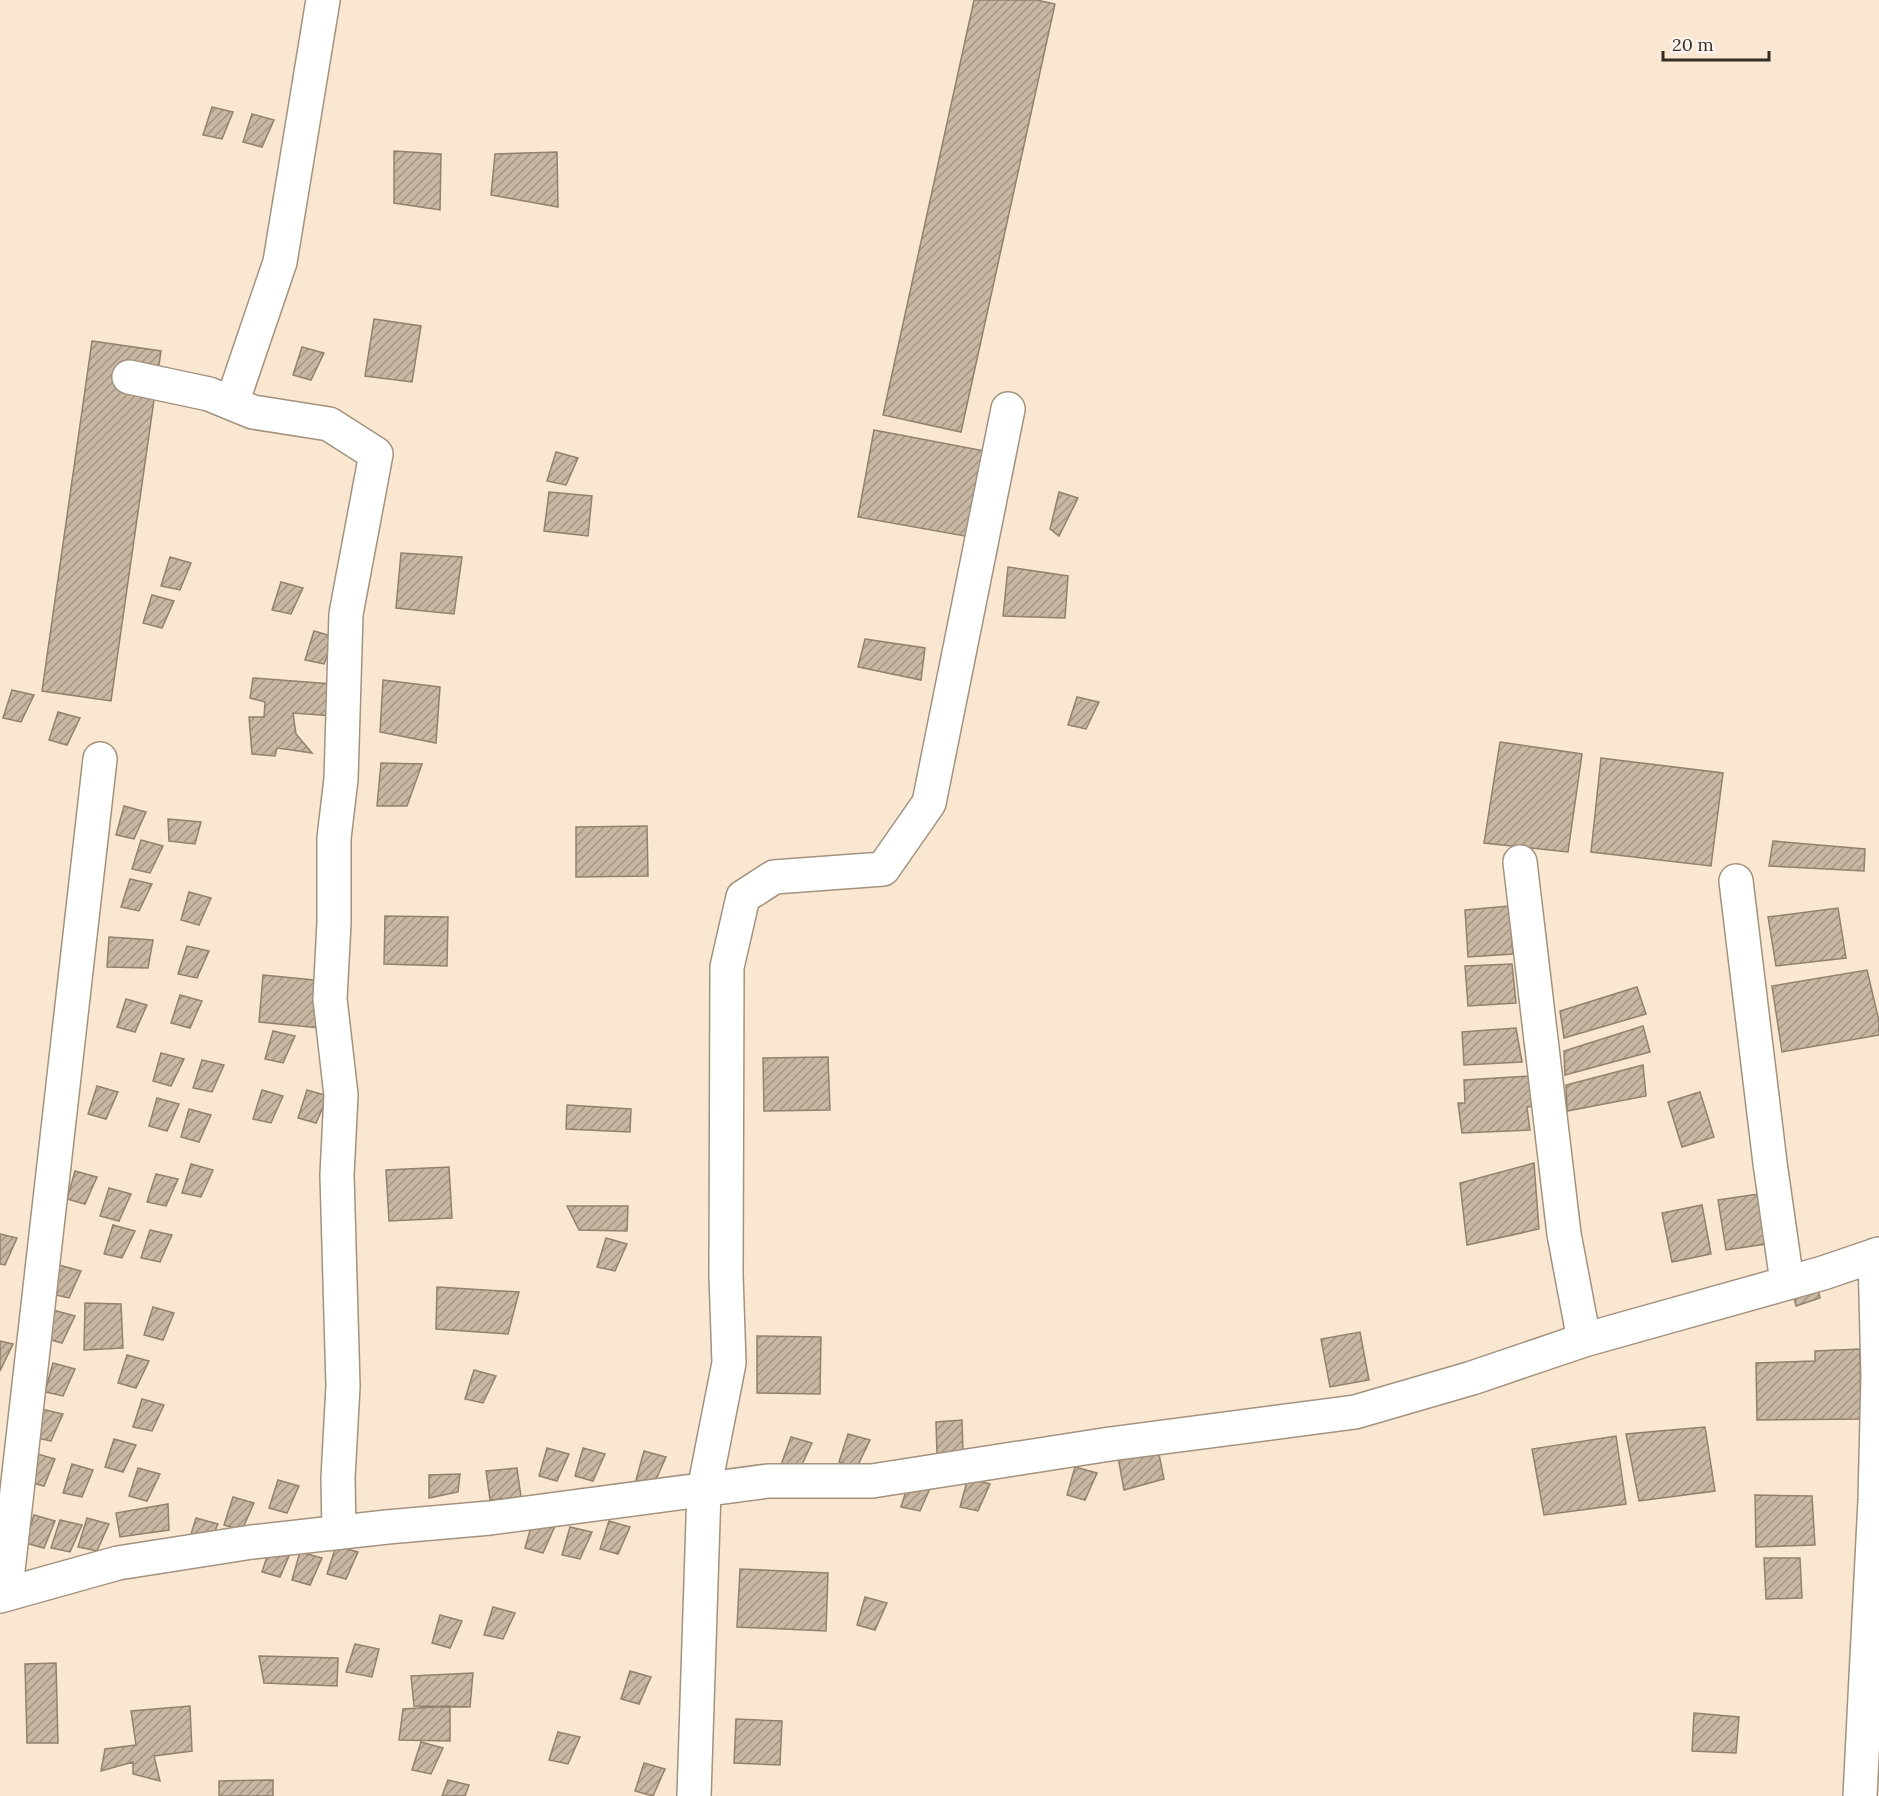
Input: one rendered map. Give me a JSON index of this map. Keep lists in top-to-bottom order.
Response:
{
  "scale_bar": "20 m"
}
